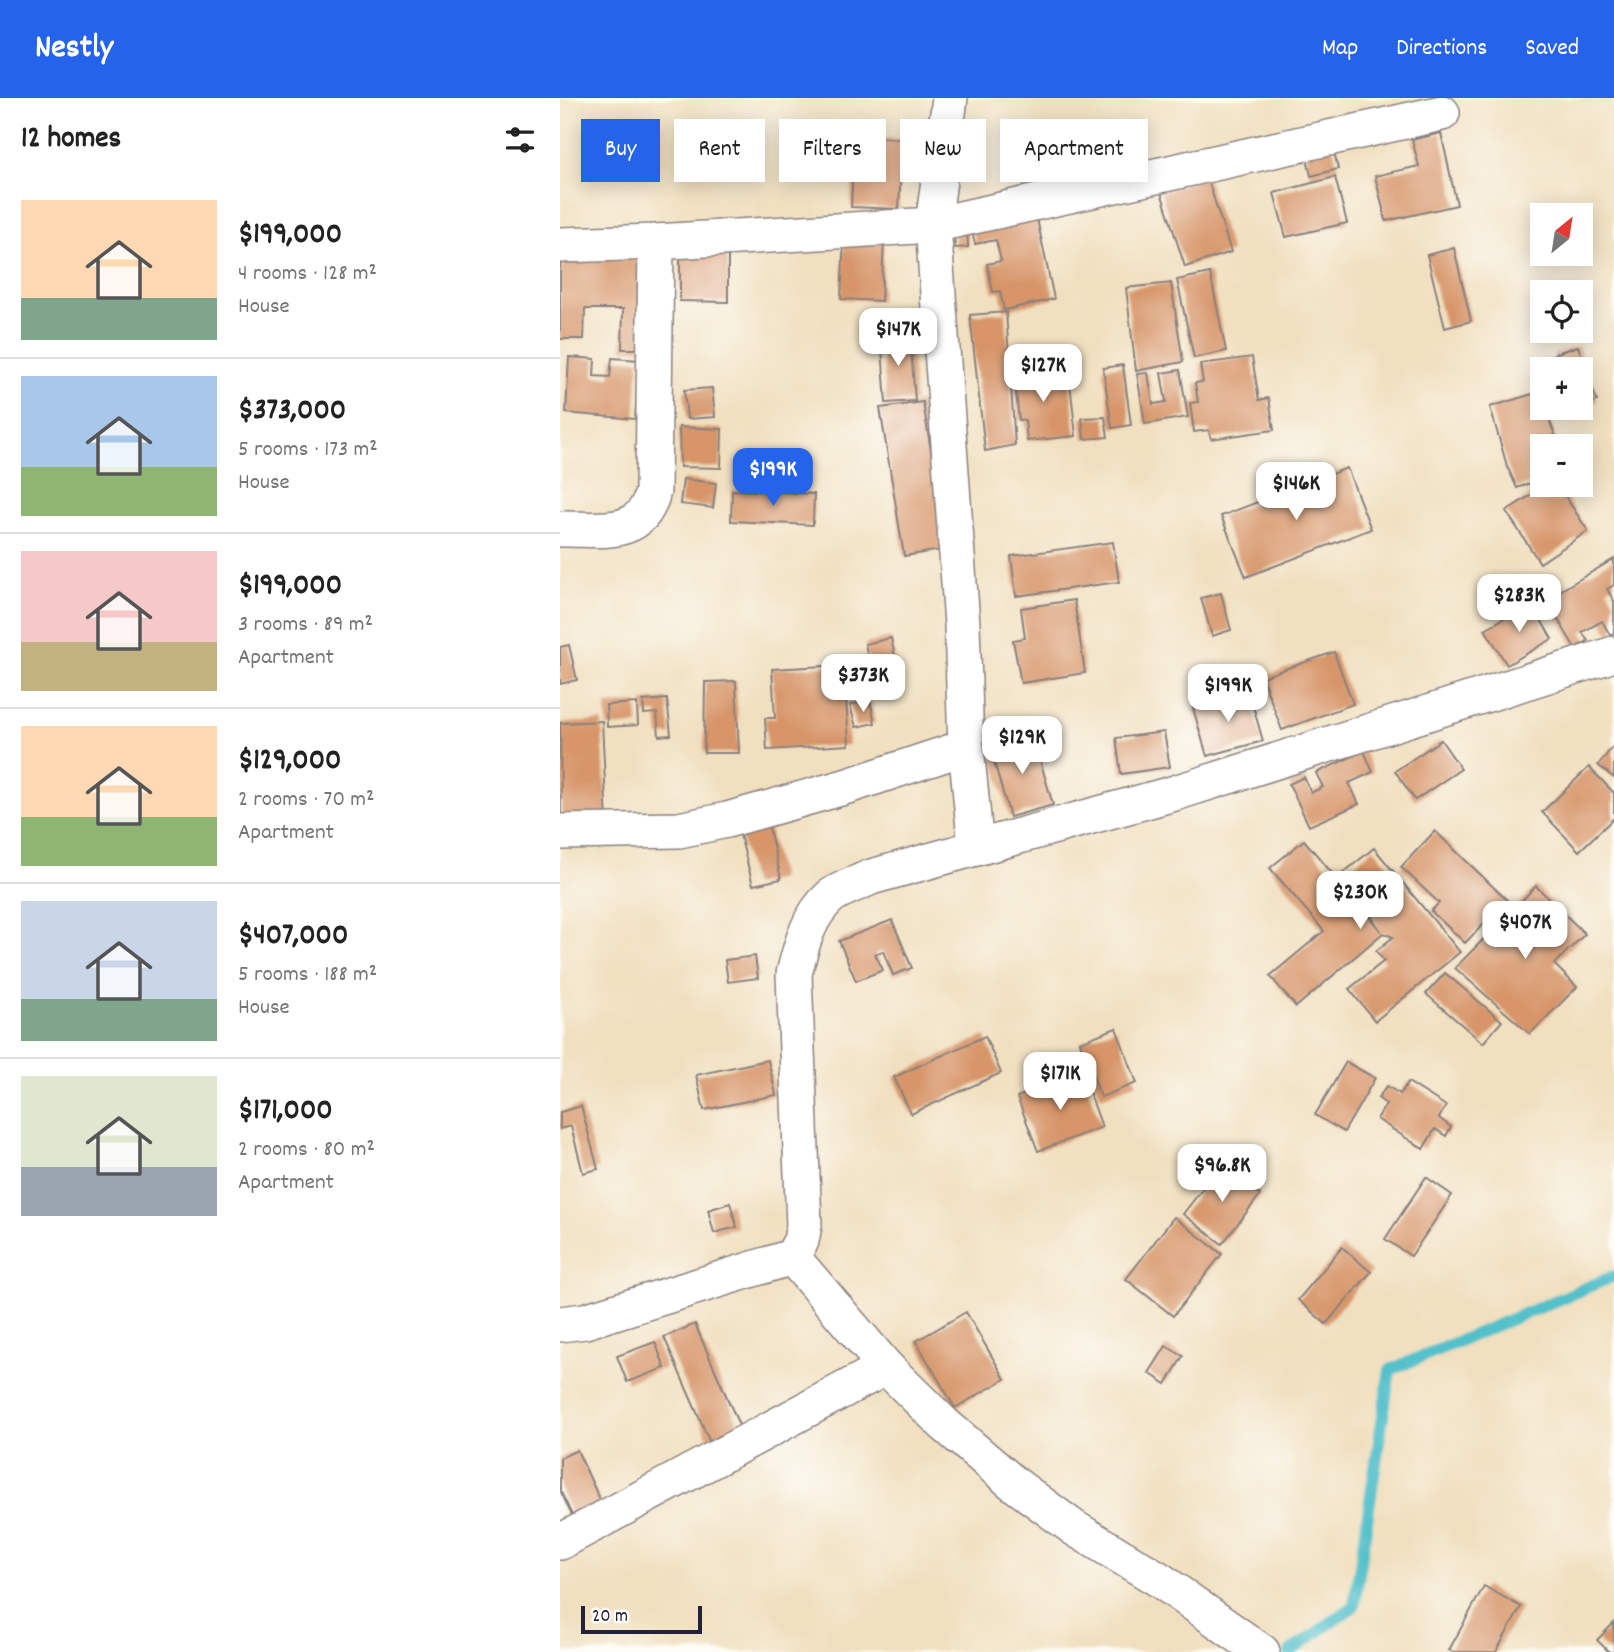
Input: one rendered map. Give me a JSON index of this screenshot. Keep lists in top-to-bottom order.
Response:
{
  "scale_bar": "20 m",
  "north": "top right",
  "page": {
    "header": "Nestly",
    "nav": ["Map", "Directions", "Saved"],
    "heading": "12 homes",
    "chip": [
      "Buy",
      "Rent",
      "Filters",
      "New",
      "Apartment"
    ],
    "list": [
      {
        "name": "$199,000",
        "note": "4 rooms · 128 m² · House"
      },
      {
        "name": "$373,000",
        "note": "5 rooms · 173 m² · House"
      },
      {
        "name": "$199,000",
        "note": "3 rooms · 89 m² · Apartment"
      },
      {
        "name": "$129,000",
        "note": "2 rooms · 70 m² · Apartment"
      },
      {
        "name": "$407,000",
        "note": "5 rooms · 188 m² · House"
      },
      {
        "name": "$171,000",
        "note": "2 rooms · 80 m² · Apartment"
      }
    ],
    "map_buttons": ["+", "−"],
    "price": [
      "$147K",
      "$127K",
      "$199K",
      "$146K",
      "$283K",
      "$373K",
      "$199K",
      "$129K",
      "$230K",
      "$407K",
      "$171K",
      "$96.8K"
    ],
    "scale": "20 m"
  }
}
